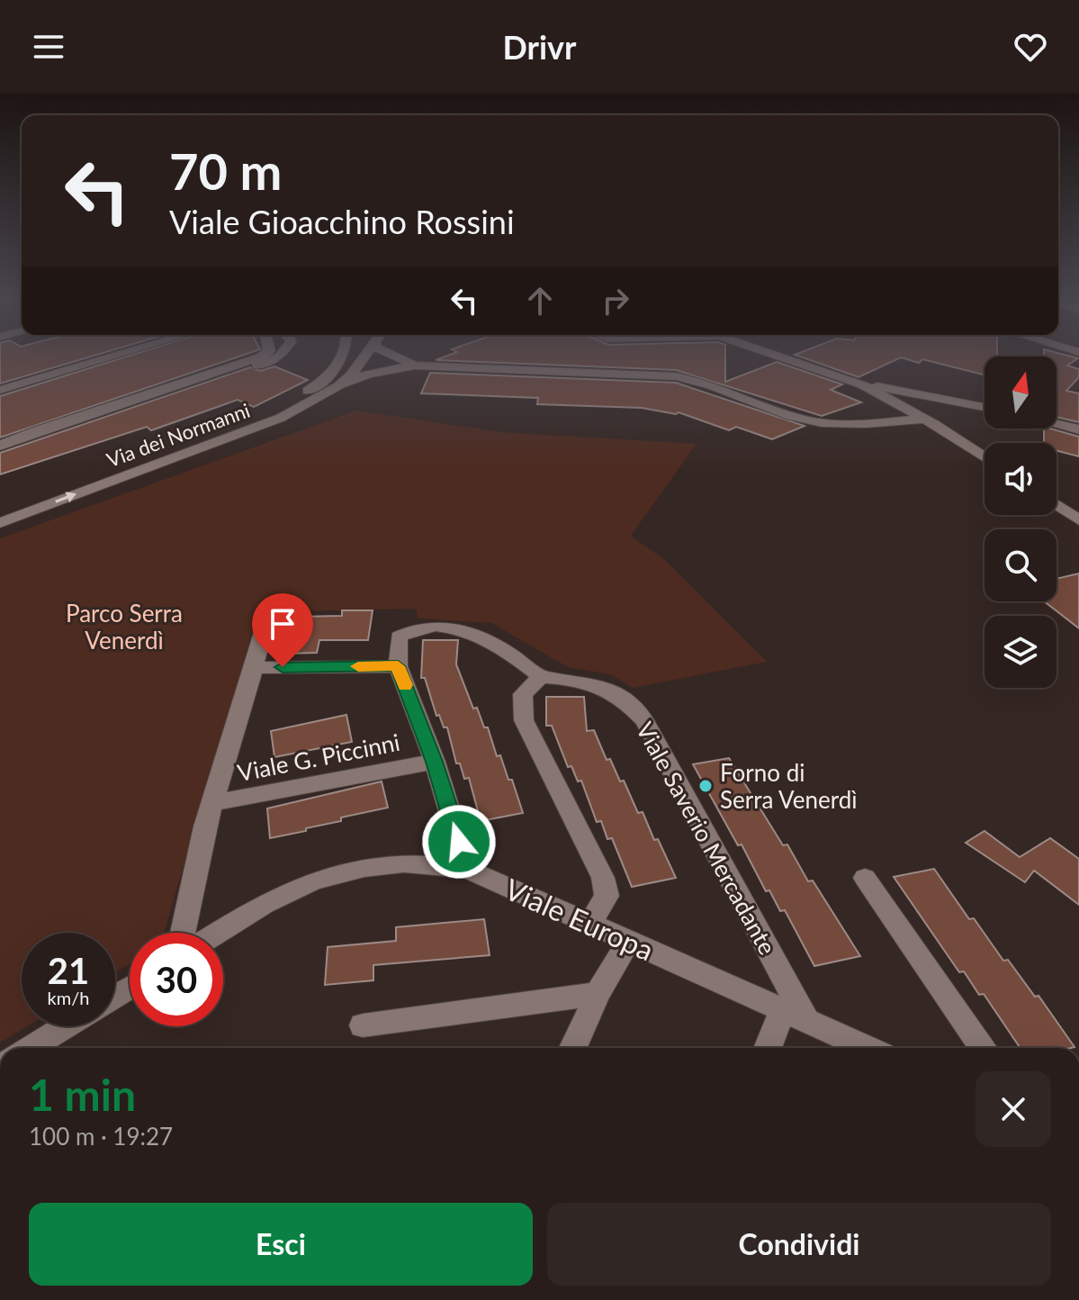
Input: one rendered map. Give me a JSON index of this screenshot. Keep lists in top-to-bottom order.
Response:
{
  "streets": {
    "street": [
      "Via dei Normanni",
      "Viale G. Piccinni",
      "Viale Saverio Mercadante",
      "Viale Europa"
    ]
  },
  "crossings": [
    ["Viale Saverio Mercadante", "Viale Europa"]
  ],
  "parks": ["Parco Serra Venerdì"],
  "places": ["Forno di Serra Venerdì"],
  "north": "top",
  "page": {
    "header": "Drivr",
    "turn": ["70 m", "Viale Gioacchino Rossini"],
    "speed": "21 km/h",
    "limit": "30",
    "heading": ["1 min", "100 m · 19:27"],
    "buttons": ["Esci", "Condividi"]
  }
}
